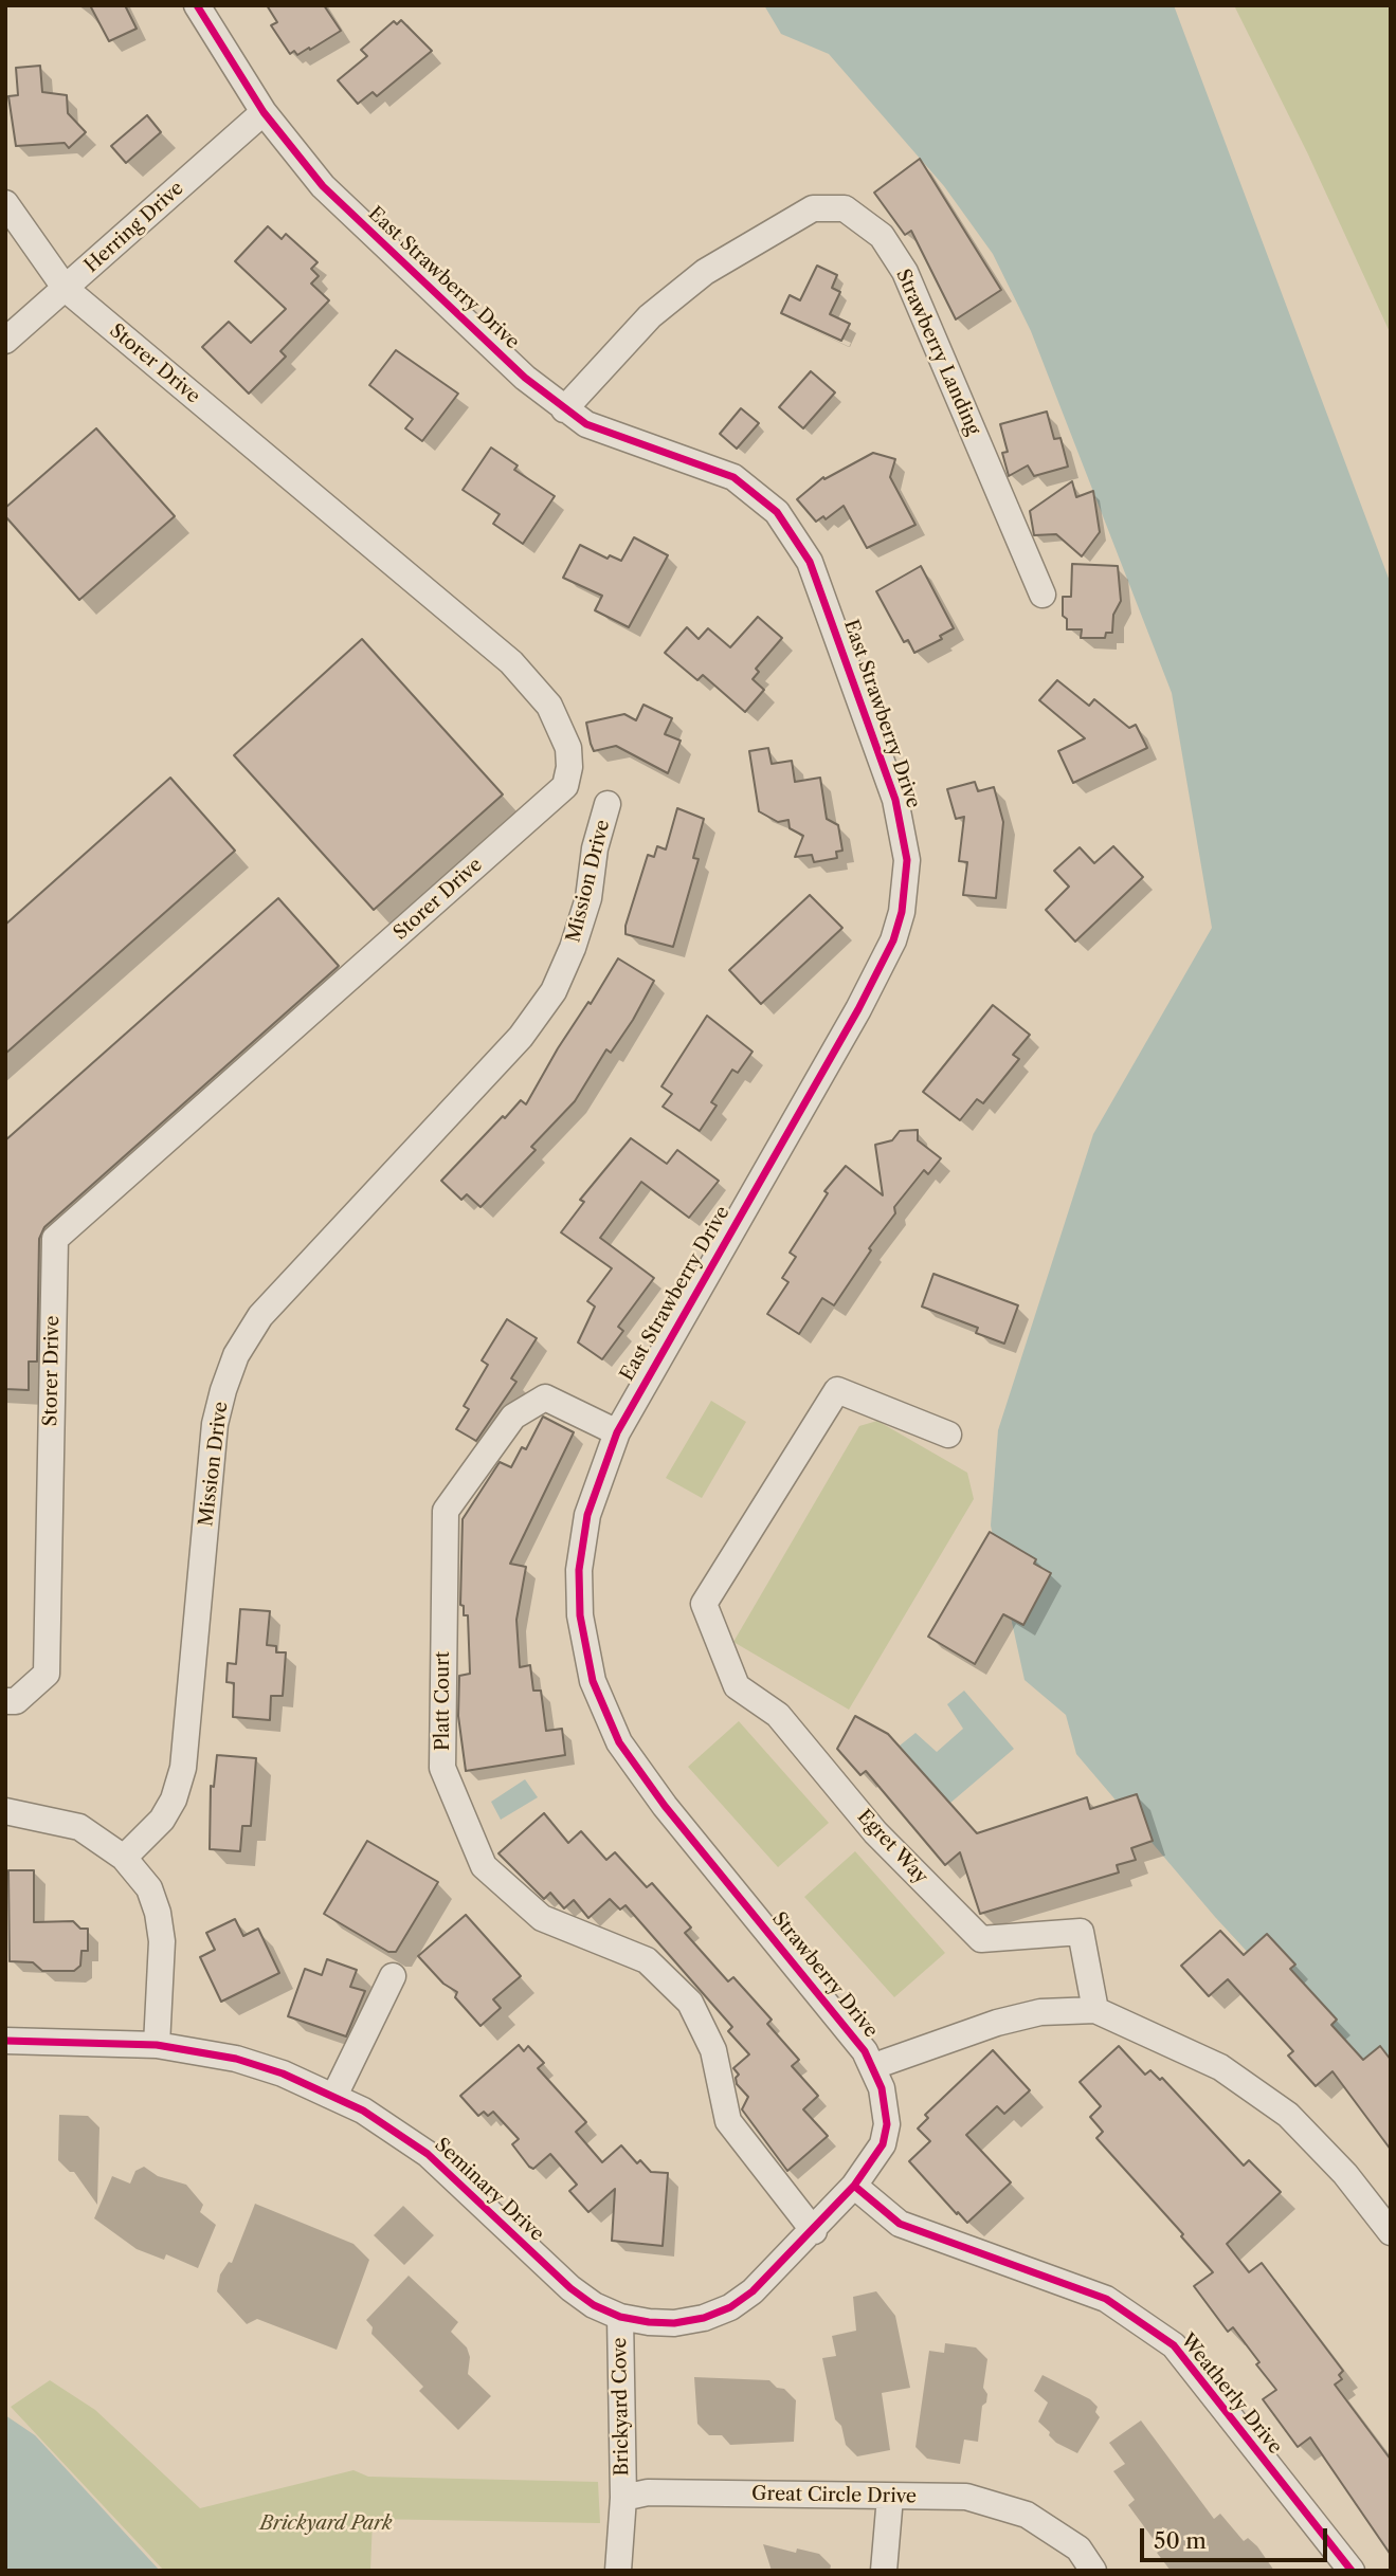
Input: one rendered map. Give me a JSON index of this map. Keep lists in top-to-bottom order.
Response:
{
  "streets": {
    "street": [
      "Herring Drive",
      "East Strawberry Drive",
      "Strawberry Landing",
      "Storer Drive",
      "Mission Drive",
      "Platt Court",
      "Egret Way",
      "Strawberry Drive",
      "Seminary Drive",
      "Weatherly Drive",
      "Brickyard Cove",
      "Great Circle Drive"
    ]
  },
  "crossings": [
    ["Herring Drive", "East Strawberry Drive"],
    ["Herring Drive", "Storer Drive"],
    ["East Strawberry Drive", "Strawberry Landing"],
    ["East Strawberry Drive", "Platt Court"],
    ["East Strawberry Drive", "Strawberry Drive"],
    ["Platt Court", "Seminary Drive"],
    ["Strawberry Drive", "Seminary Drive"],
    ["Strawberry Drive", "Weatherly Drive"],
    ["Seminary Drive", "Weatherly Drive"],
    ["Seminary Drive", "Brickyard Cove"],
    ["Brickyard Cove", "Great Circle Drive"]
  ],
  "parks": ["Brickyard Park"],
  "scale_bar": "50 m"
}
